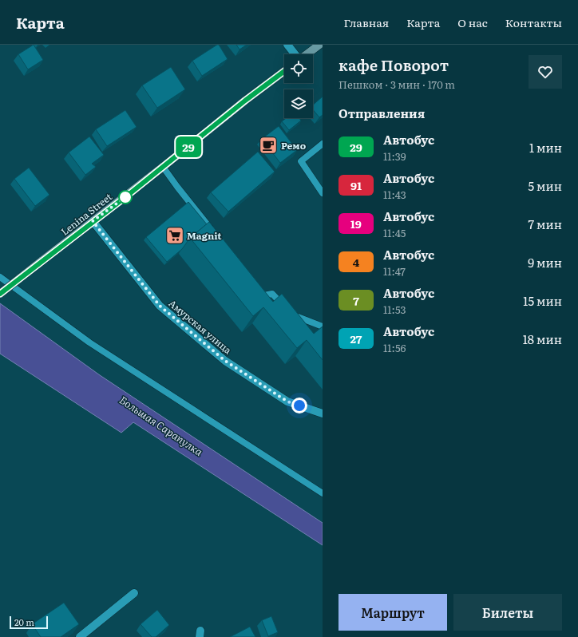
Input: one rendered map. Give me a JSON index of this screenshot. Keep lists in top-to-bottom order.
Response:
{
  "streets": {
    "main road": ["Lenina Street"],
    "street": ["Амурская улица"]
  },
  "crossings": [
    ["Lenina Street", "Амурская улица"]
  ],
  "water": ["Большая Сарапулка"],
  "places": {
    "cafe": ["Ремо"],
    "supermarket": ["Magnit"]
  },
  "lines": ["bus line 29"],
  "scale_bar": "20 m",
  "page": {
    "header": "Карта",
    "nav": [
      "Главная",
      "Карта",
      "О нас",
      "Контакты"
    ],
    "on_map": "29",
    "heading": [
      ["кафе Поворот", "Пешком · 3 мин · 170 m"],
      "Отправления"
    ],
    "list": [
      {
        "mark": "29",
        "name": "Автобус",
        "note": "11:39",
        "value": "1 мин"
      },
      {
        "mark": "91",
        "name": "Автобус",
        "note": "11:43",
        "value": "5 мин"
      },
      {
        "mark": "19",
        "name": "Автобус",
        "note": "11:45",
        "value": "7 мин"
      },
      {
        "mark": "4",
        "name": "Автобус",
        "note": "11:47",
        "value": "9 мин"
      },
      {
        "mark": "7",
        "name": "Автобус",
        "note": "11:53",
        "value": "15 мин"
      },
      {
        "mark": "27",
        "name": "Автобус",
        "note": "11:56",
        "value": "18 мин"
      }
    ],
    "buttons": ["Маршрут", "Билеты"],
    "scale": "20 m"
  }
}
